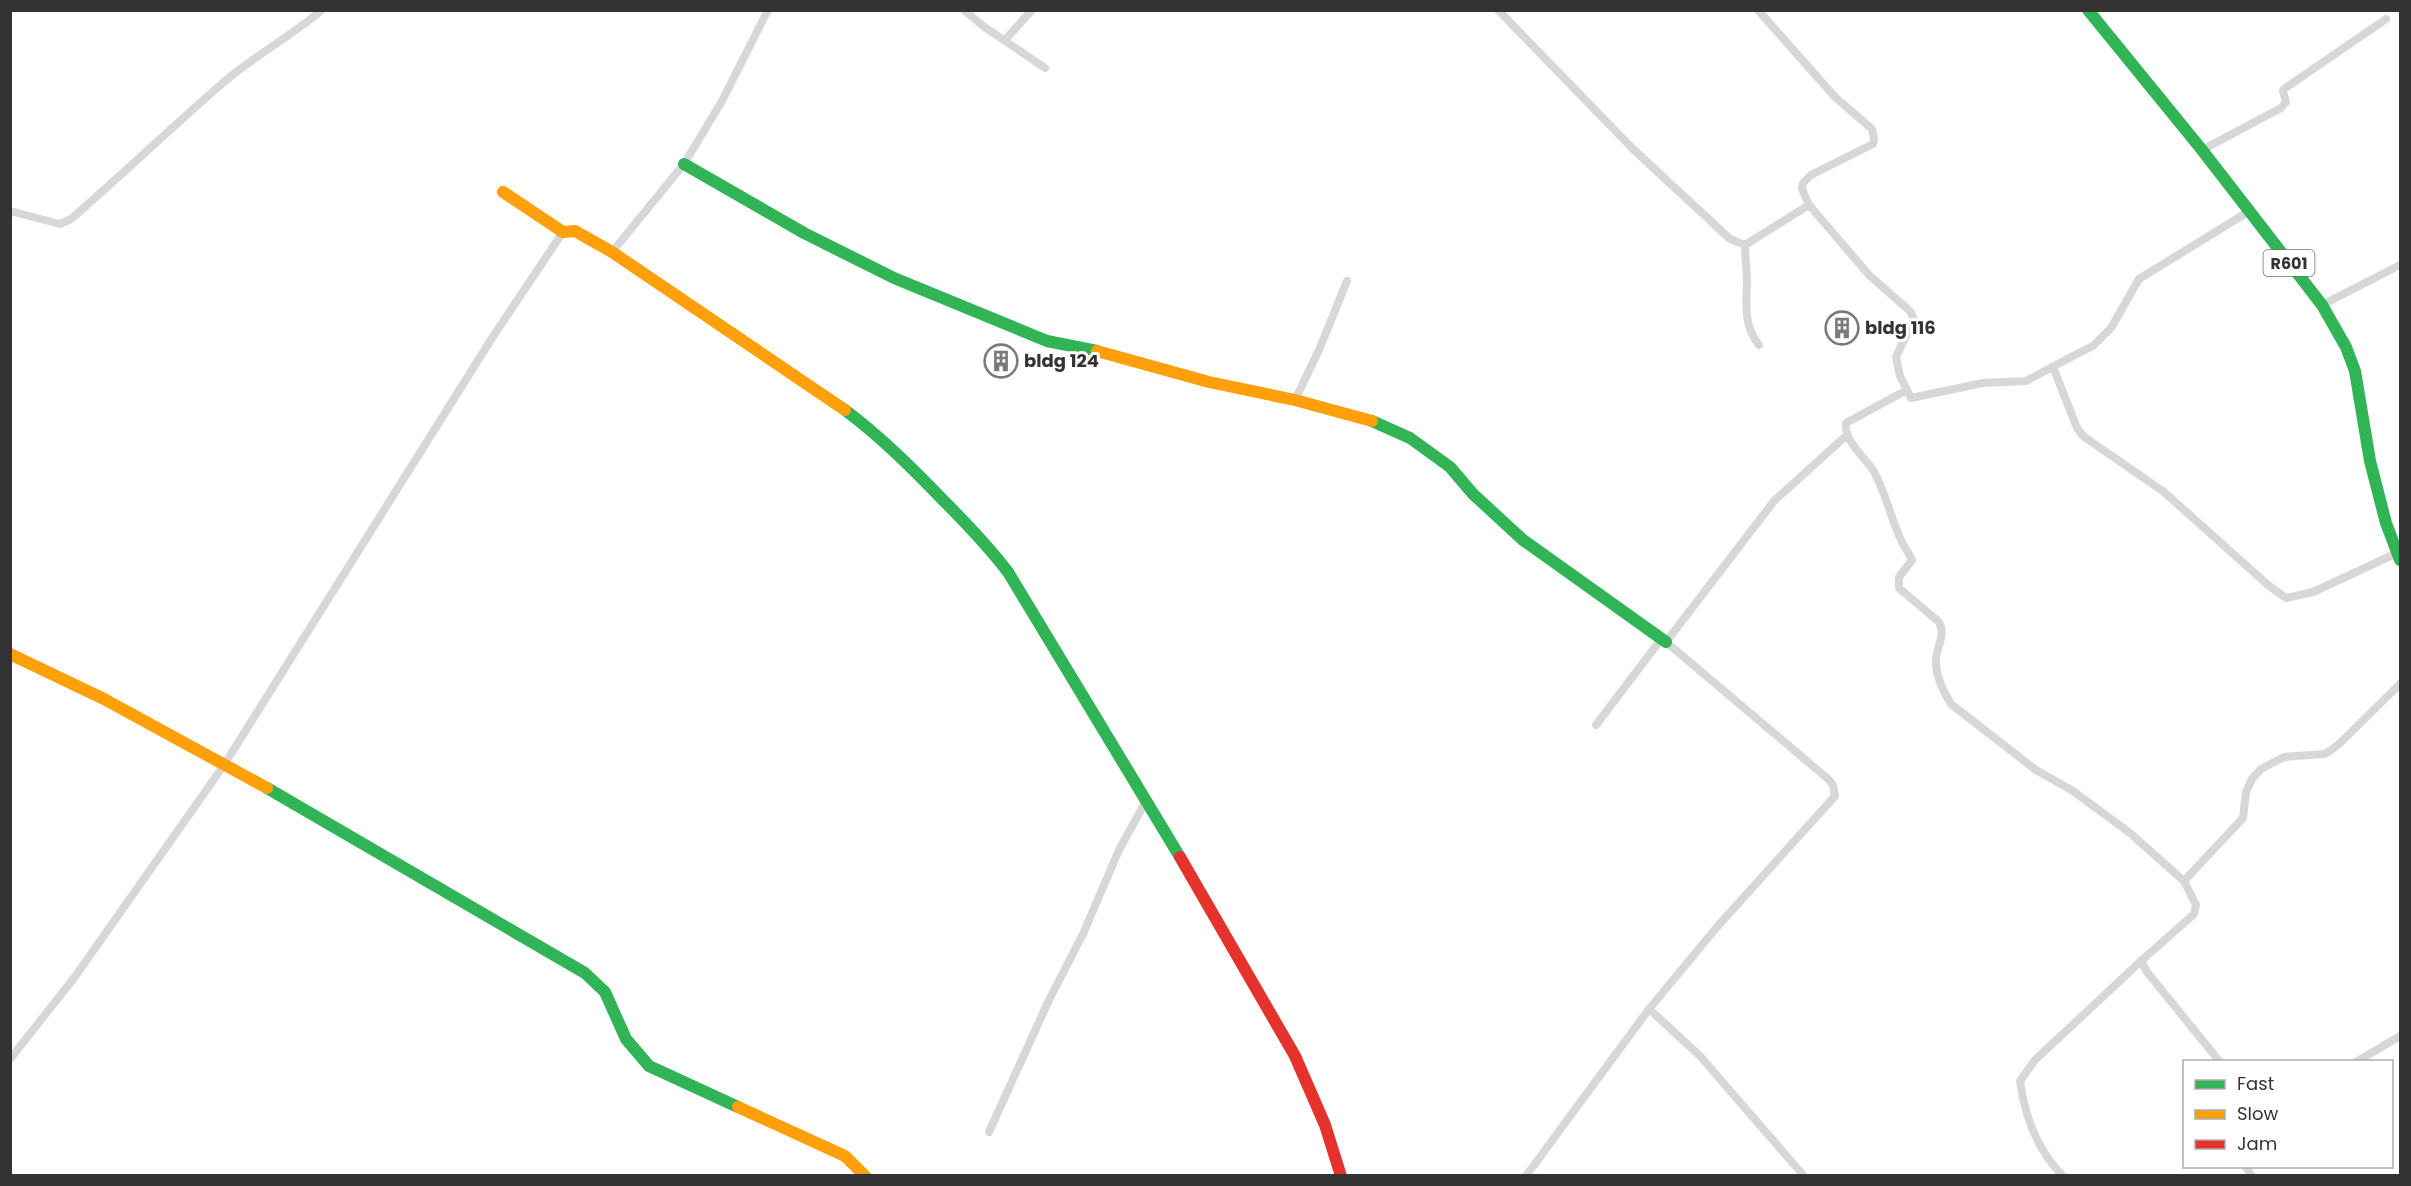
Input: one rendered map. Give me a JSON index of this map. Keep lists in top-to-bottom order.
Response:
{
  "streets": {
    "street": ["R601"]
  },
  "places": {
    "building": ["bldg 116", "bldg 124"]
  },
  "legend": ["Fast", "Slow", "Jam"]
}
